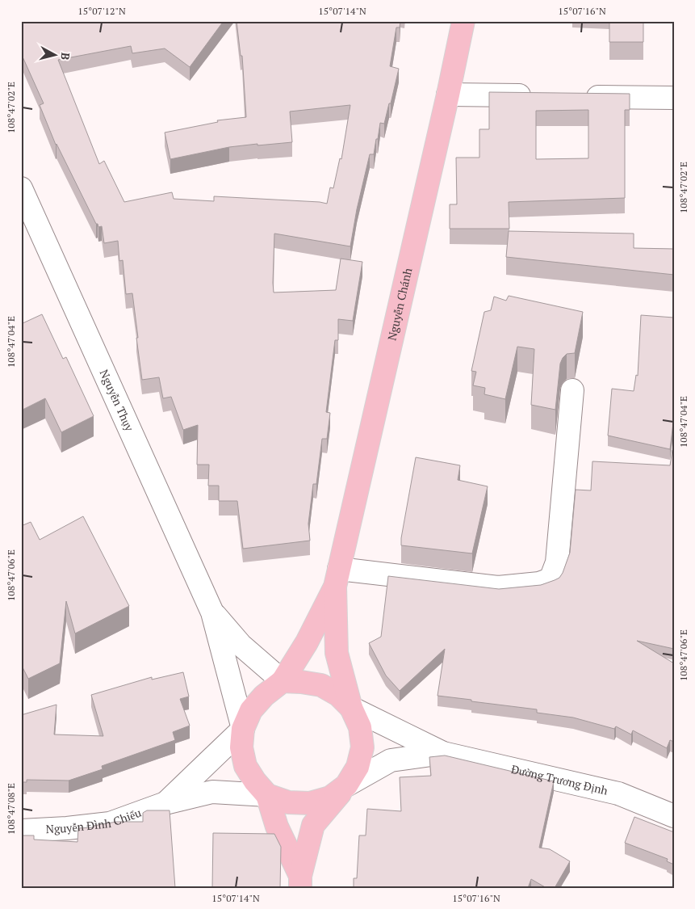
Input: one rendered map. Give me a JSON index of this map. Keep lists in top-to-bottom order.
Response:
{
  "streets": {
    "main road": ["Nguyễn Chánh"],
    "street": ["Nguyễn Thụy", "Đường Trương Định", "Nguyễn Đình Chiểu"]
  },
  "crossings": [
    ["Đường Trương Định", "Nguyễn Đình Chiểu"]
  ],
  "north": "right",
  "coordinates": [
    "15°07'12\"N",
    "15°07'14\"N",
    "15°07'16\"N",
    "108°47'02\"E",
    "108°47'04\"E",
    "108°47'06\"E",
    "108°47'08\"E"
  ]
}
